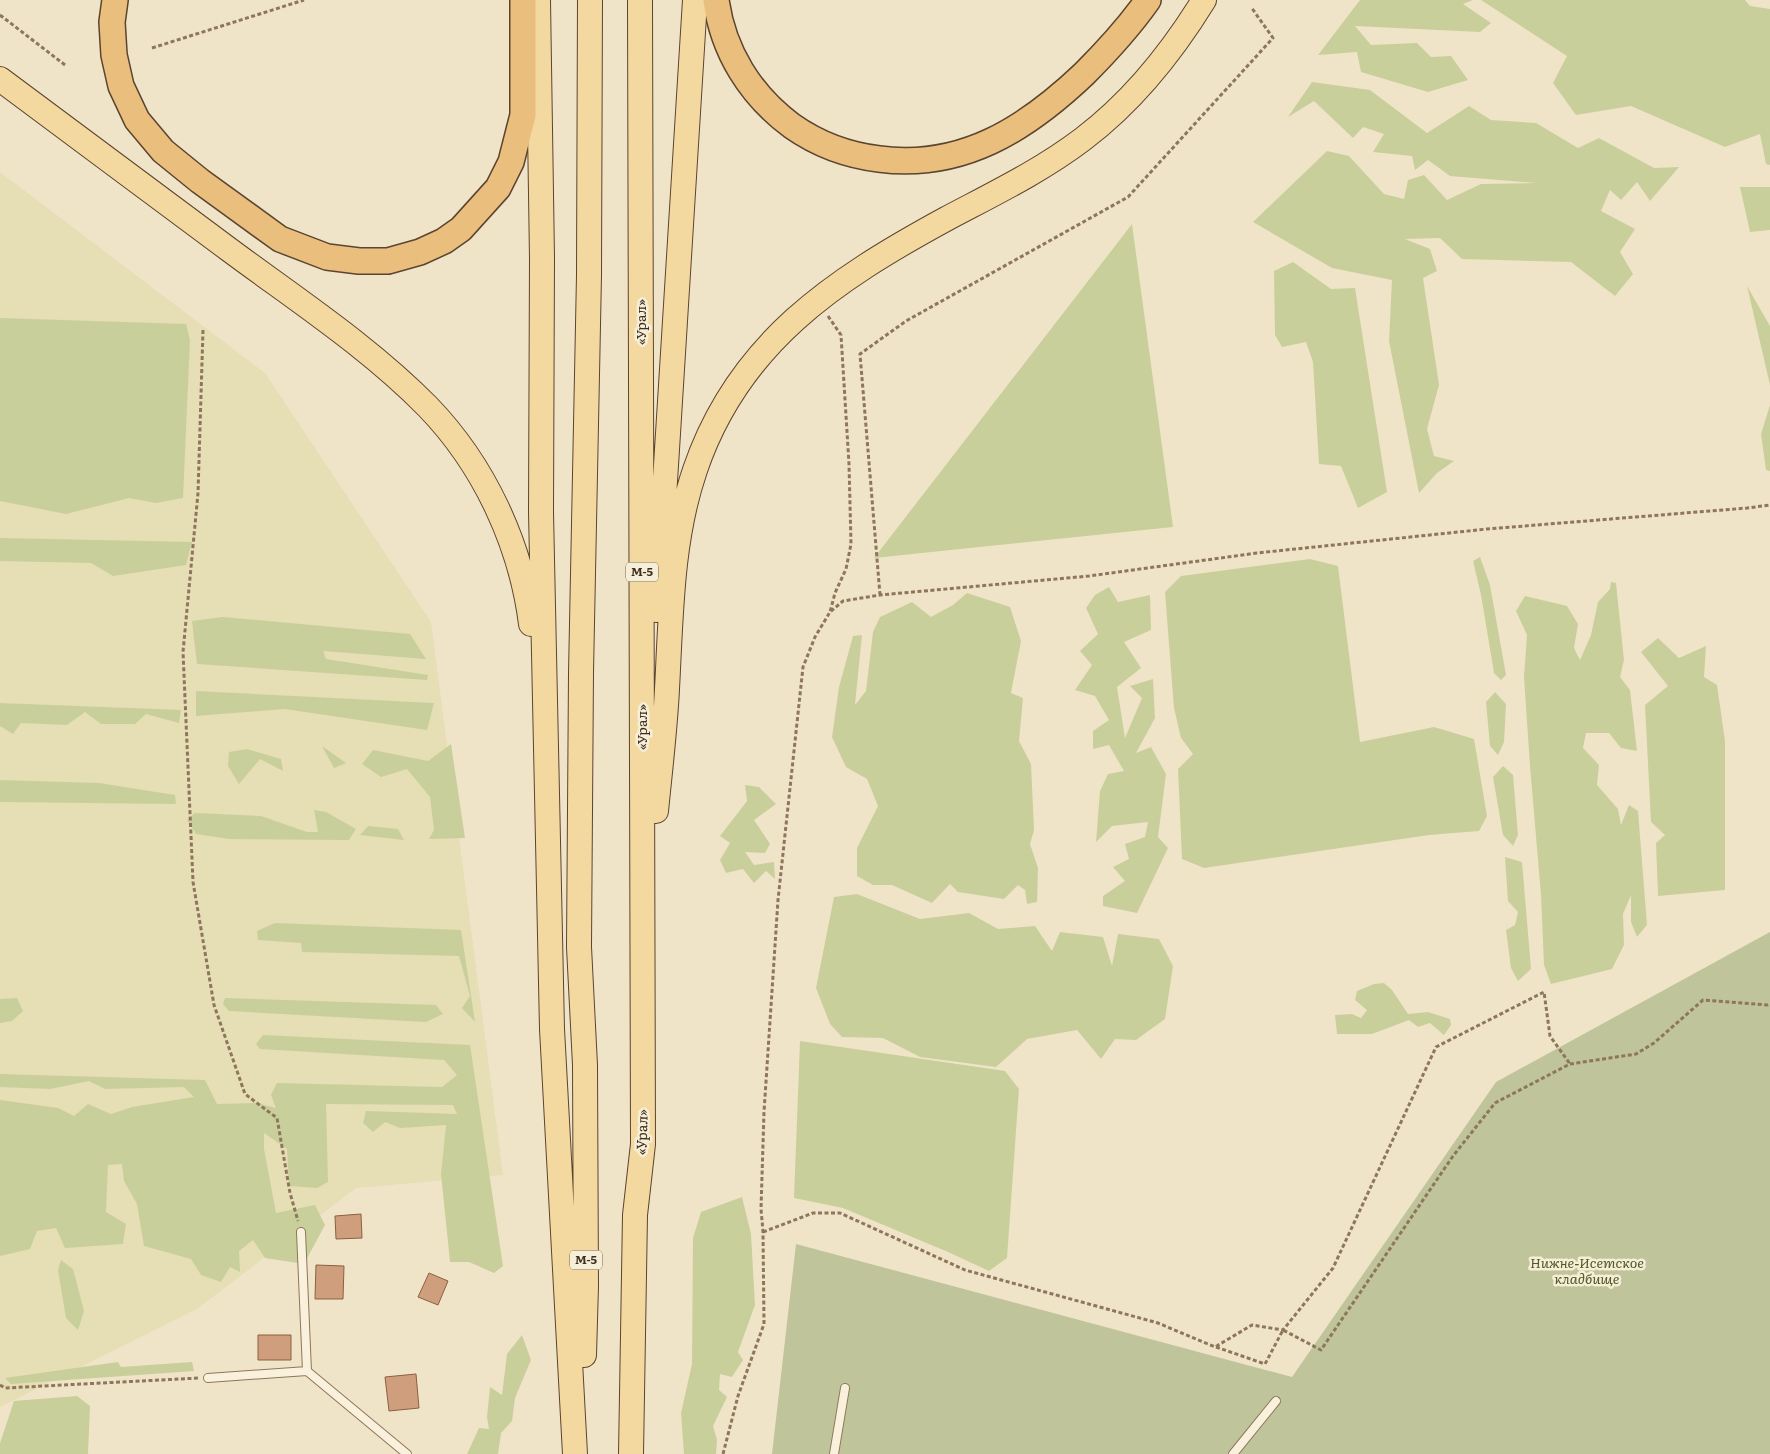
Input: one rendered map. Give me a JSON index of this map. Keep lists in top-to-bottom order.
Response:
{
  "streets": {
    "main road": ["«Урал»", "М-5"]
  },
  "parks": ["Нижне-Исетское кладбище"]
}
